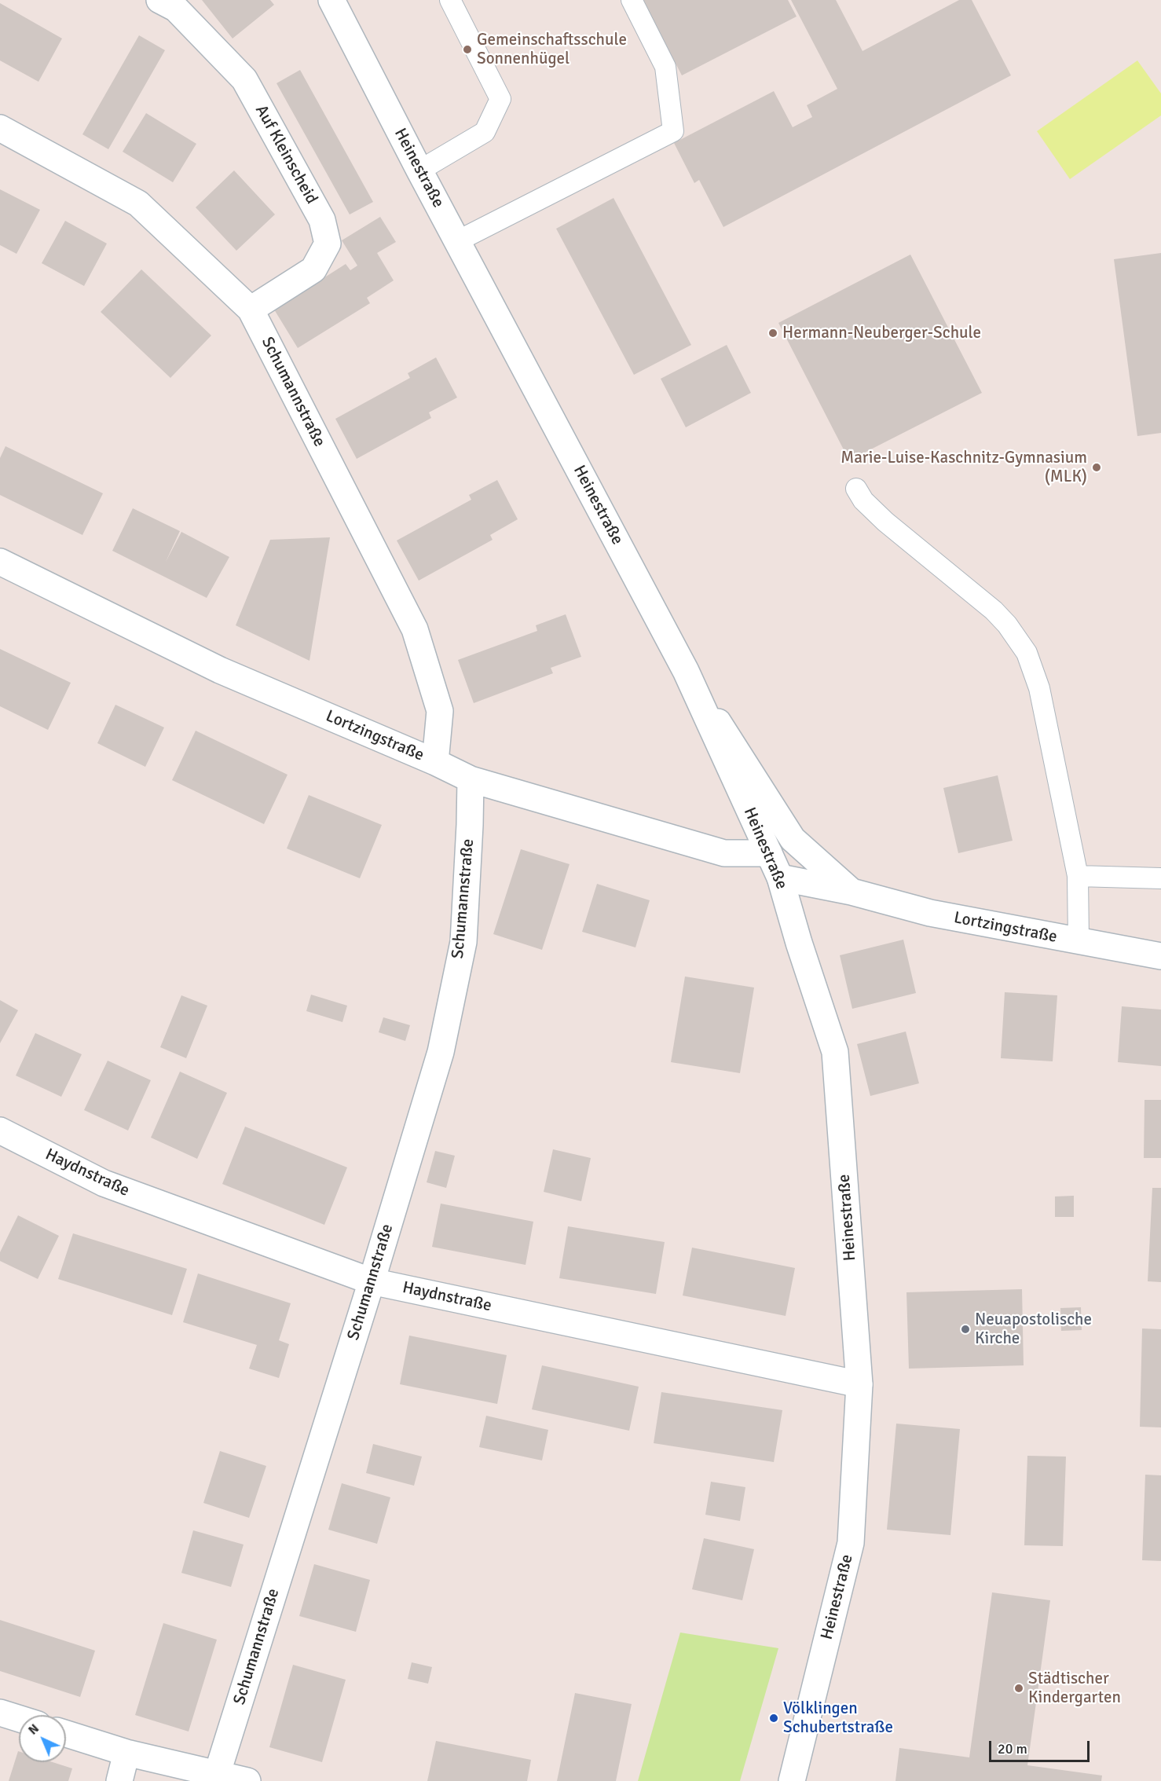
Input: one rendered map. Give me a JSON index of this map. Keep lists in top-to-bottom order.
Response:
{
  "streets": {
    "street": [
      "Auf Kleinscheid",
      "Heinestraße",
      "Schumannstraße",
      "Lortzingstraße",
      "Haydnstraße"
    ]
  },
  "crossings": [
    ["Auf Kleinscheid", "Schumannstraße"],
    ["Heinestraße", "Lortzingstraße"],
    ["Heinestraße", "Haydnstraße"],
    ["Schumannstraße", "Lortzingstraße"],
    ["Schumannstraße", "Haydnstraße"]
  ],
  "places": [
    "Gemeinschaftsschule Sonnenhügel",
    "Hermann-Neuberger-Schule",
    "Marie-Luise-Kaschnitz-Gymnasium (MLK)",
    "Neuapostolische Kirche",
    "Städtischer Kindergarten",
    "Völklingen Schubertstraße"
  ],
  "scale_bar": "20 m",
  "north": "top left"
}
